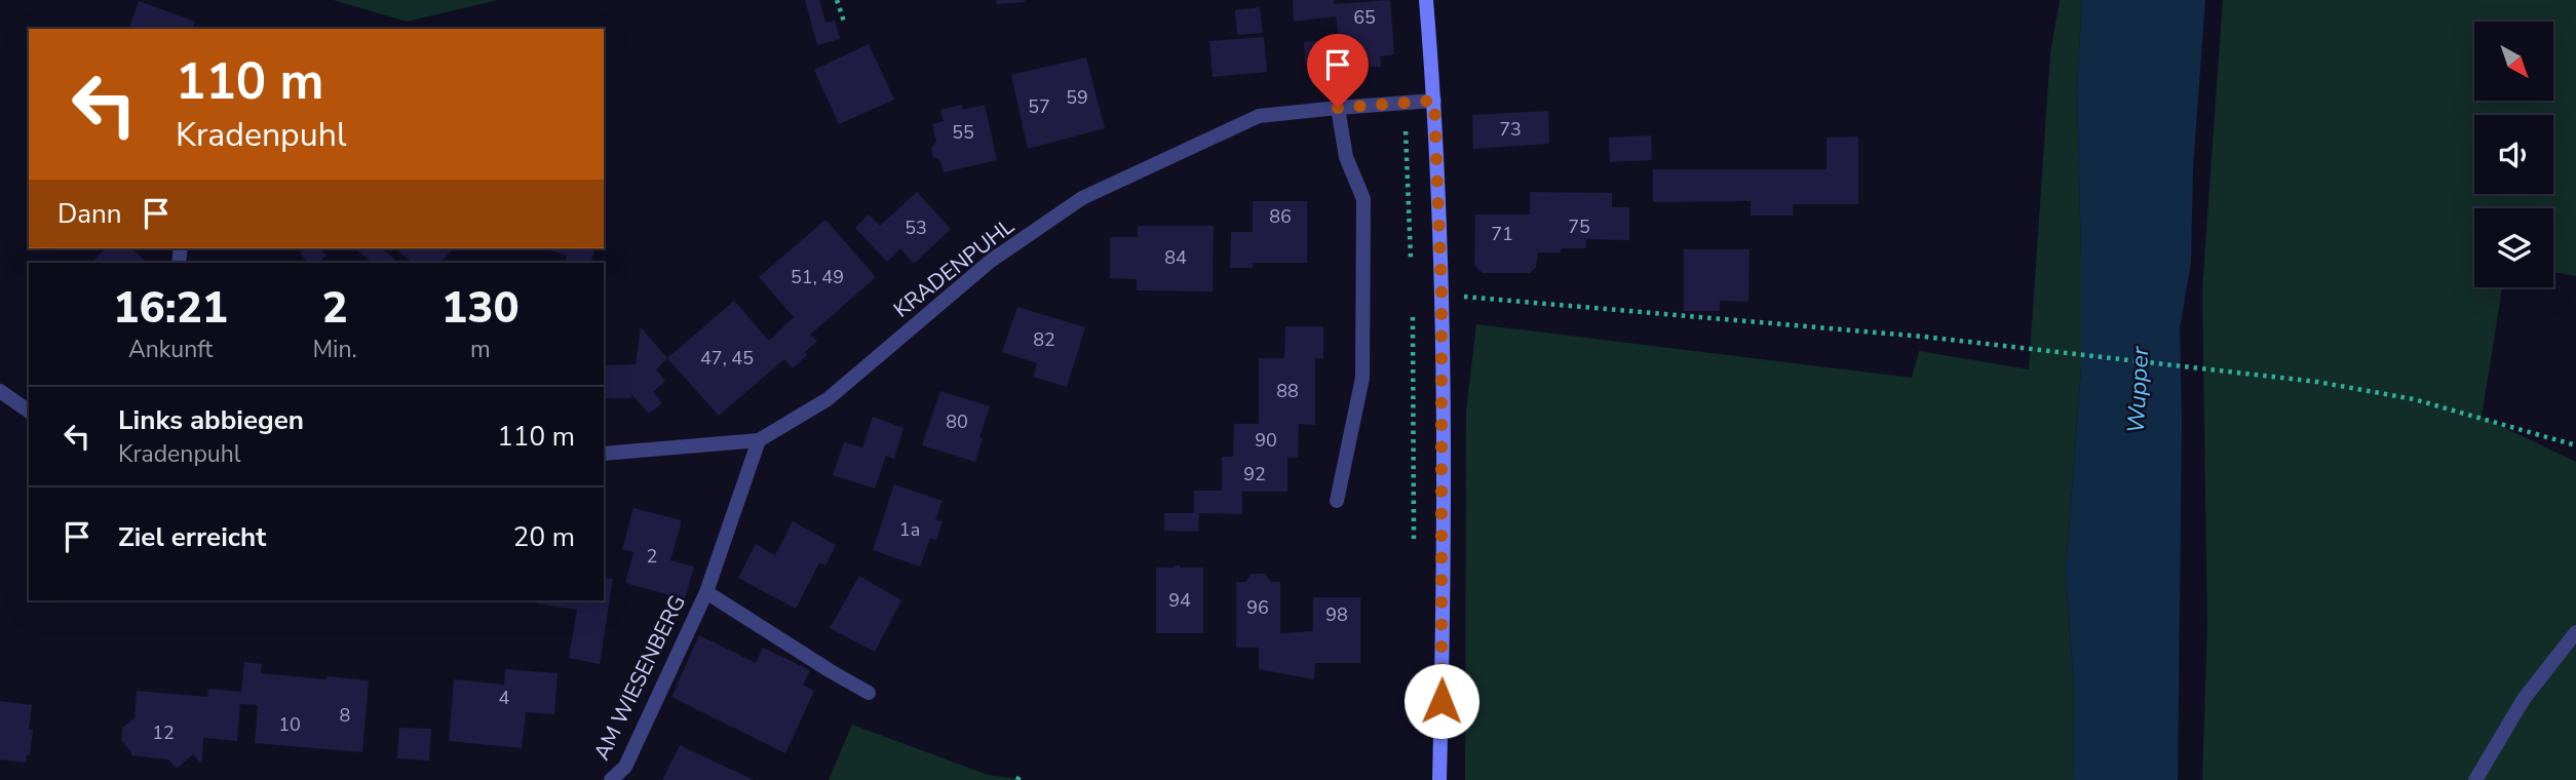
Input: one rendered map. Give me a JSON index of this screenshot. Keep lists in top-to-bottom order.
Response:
{
  "streets": {
    "street": ["KRADENPUHL", "AM WIESENBERG"]
  },
  "crossings": [
    ["KRADENPUHL", "AM WIESENBERG"]
  ],
  "water": ["Wupper"],
  "house_numbers": [
    "65",
    "59",
    "57",
    "73",
    "55",
    "86",
    "75",
    "53",
    "71",
    "84",
    "51, 49",
    "82",
    "47, 45",
    "88",
    "80",
    "90",
    "92",
    "1a",
    "2",
    "94",
    "96",
    "98",
    "4",
    "8",
    "10",
    "12"
  ],
  "north": "bottom right",
  "page": {
    "turn": ["110 m", "Kradenpuhl"],
    "then": "Dann",
    "eta": [
      "16:21",
      "Ankunft",
      "2",
      "Min.",
      "130",
      "m"
    ],
    "list": [
      {
        "name": "Links abbiegen",
        "note": "Kradenpuhl",
        "value": "110 m"
      },
      {
        "name": "Ziel erreicht",
        "value": "20 m"
      }
    ]
  }
}
